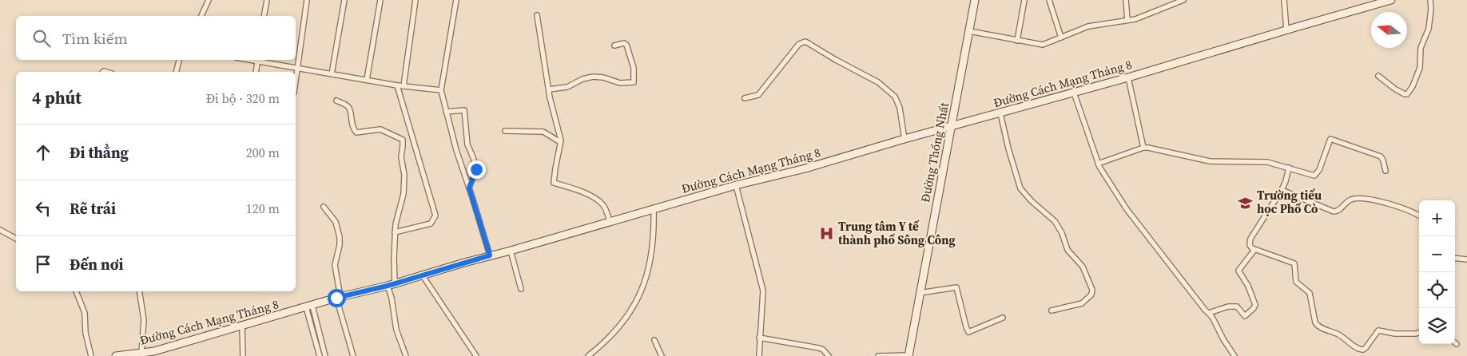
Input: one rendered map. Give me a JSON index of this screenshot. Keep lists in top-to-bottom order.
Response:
{
  "streets": {
    "street": ["Đường Cách Mạng Tháng 8", "Đường Thống Nhất"]
  },
  "crossings": [
    ["Đường Cách Mạng Tháng 8", "Đường Thống Nhất"]
  ],
  "places": {
    "school or university": ["Trường tiểu học Phố Cò"],
    "hospital": ["Trung tâm Y tế thành phố Sông Công"]
  },
  "north": "left",
  "page": {
    "search": "Tìm kiếm",
    "heading": ["4 phút", "Đi bộ · 320 m"],
    "list": [
      ["Đi thẳng", "200 m"],
      ["Rẽ trái", "120 m"],
      "Đến nơi"
    ],
    "map_buttons": ["+", "−"]
  }
}
